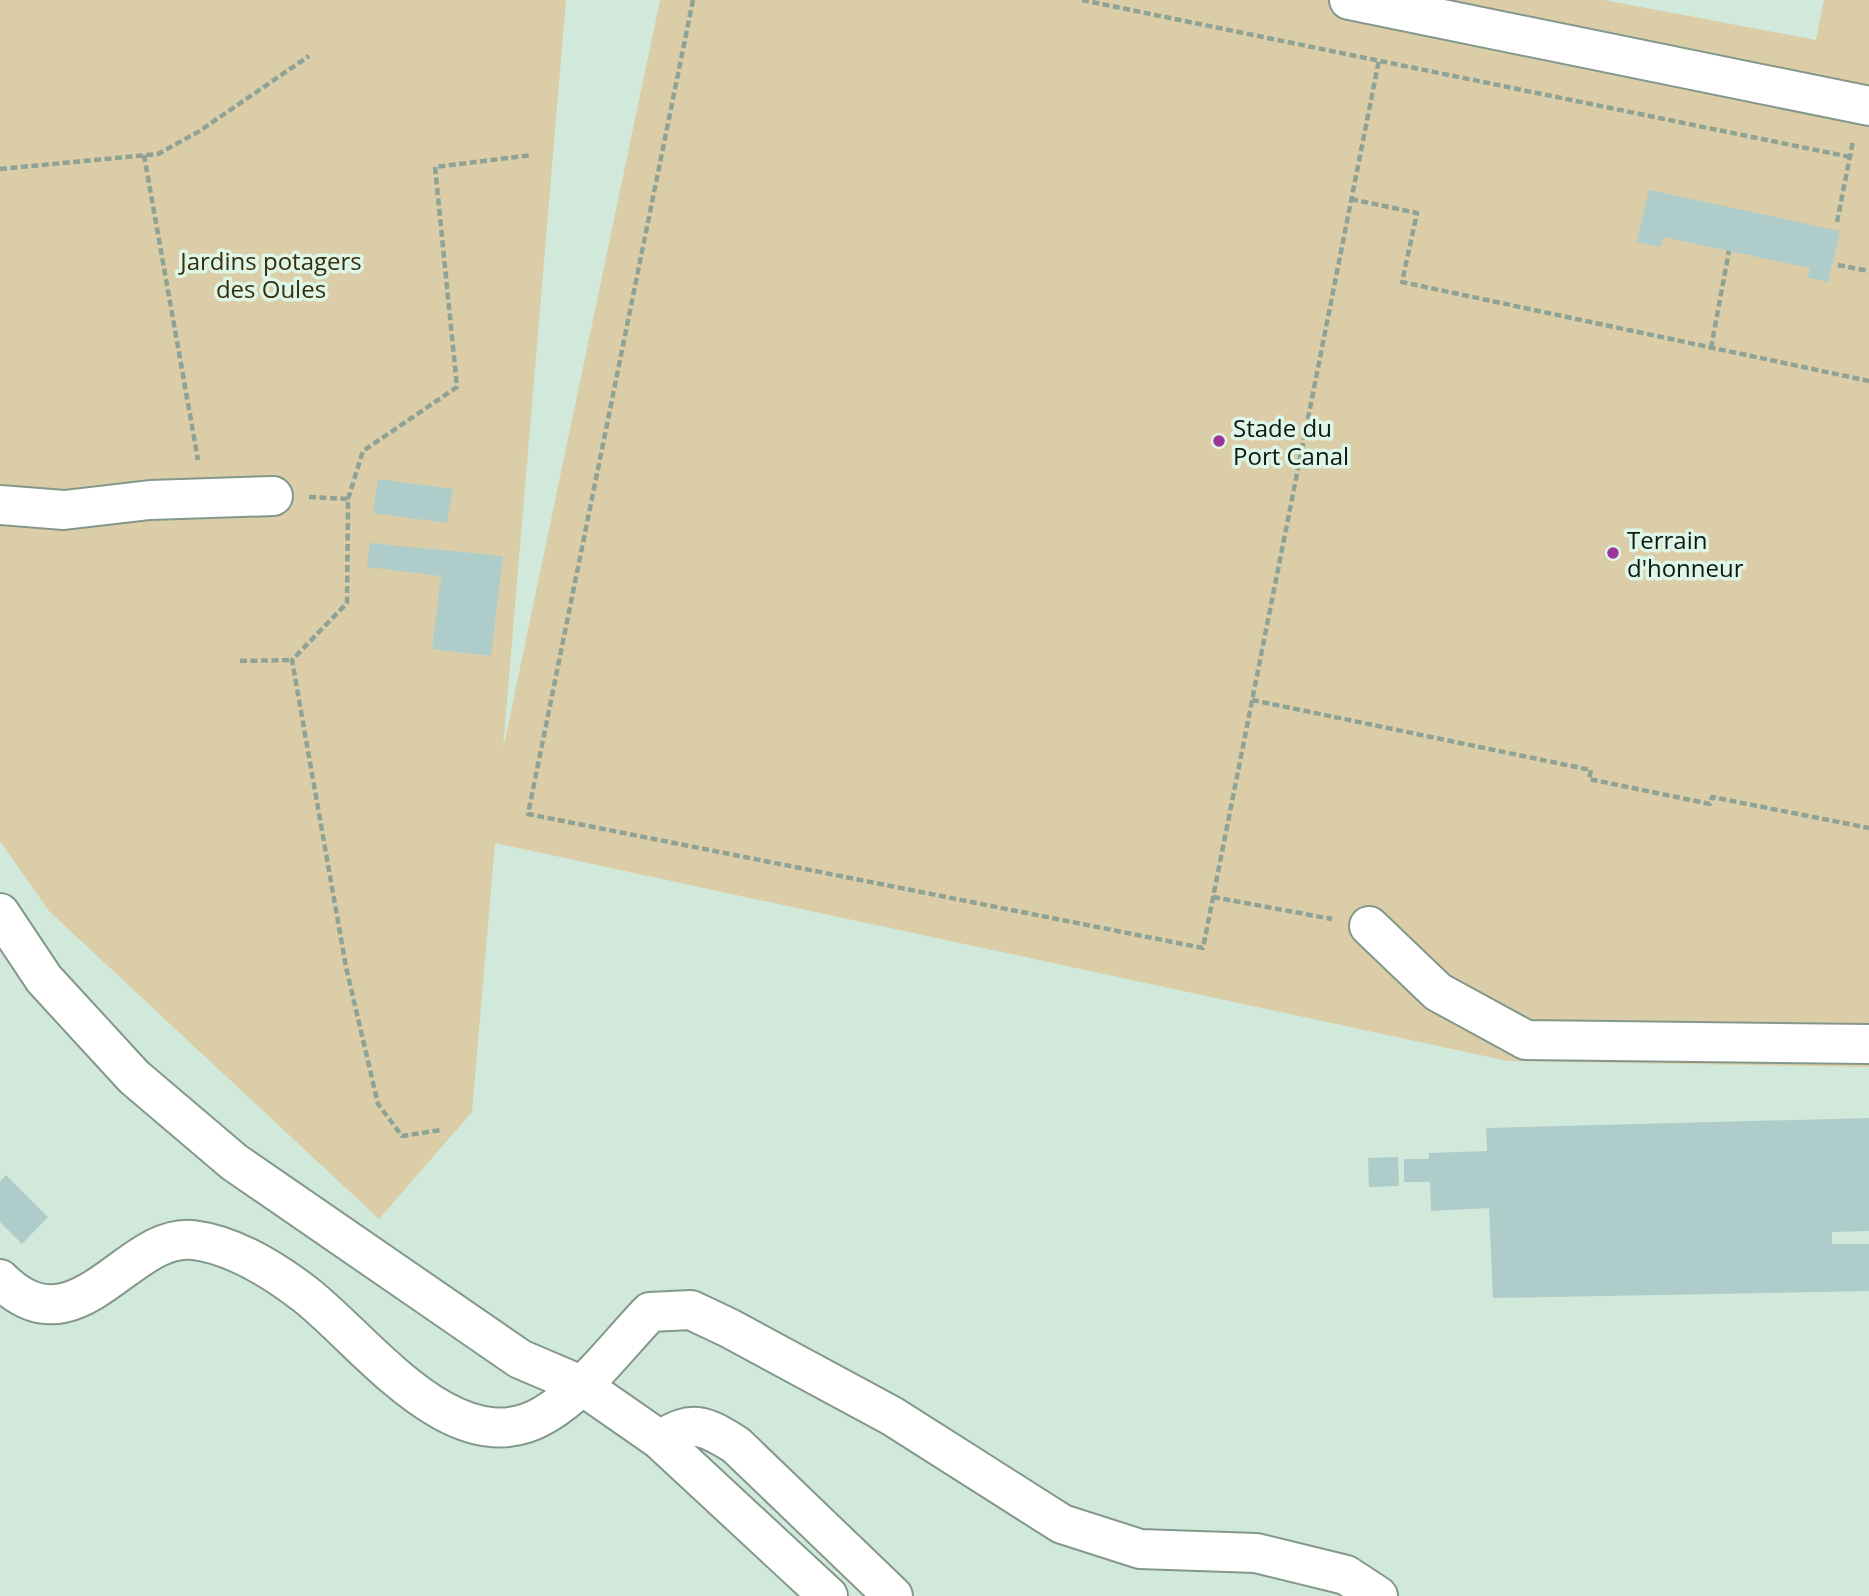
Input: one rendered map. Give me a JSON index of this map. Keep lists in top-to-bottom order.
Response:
{
  "parks": ["Jardins potagers des Oules"],
  "places": ["Stade du Port Canal", "Terrain d'honneur"]
}
